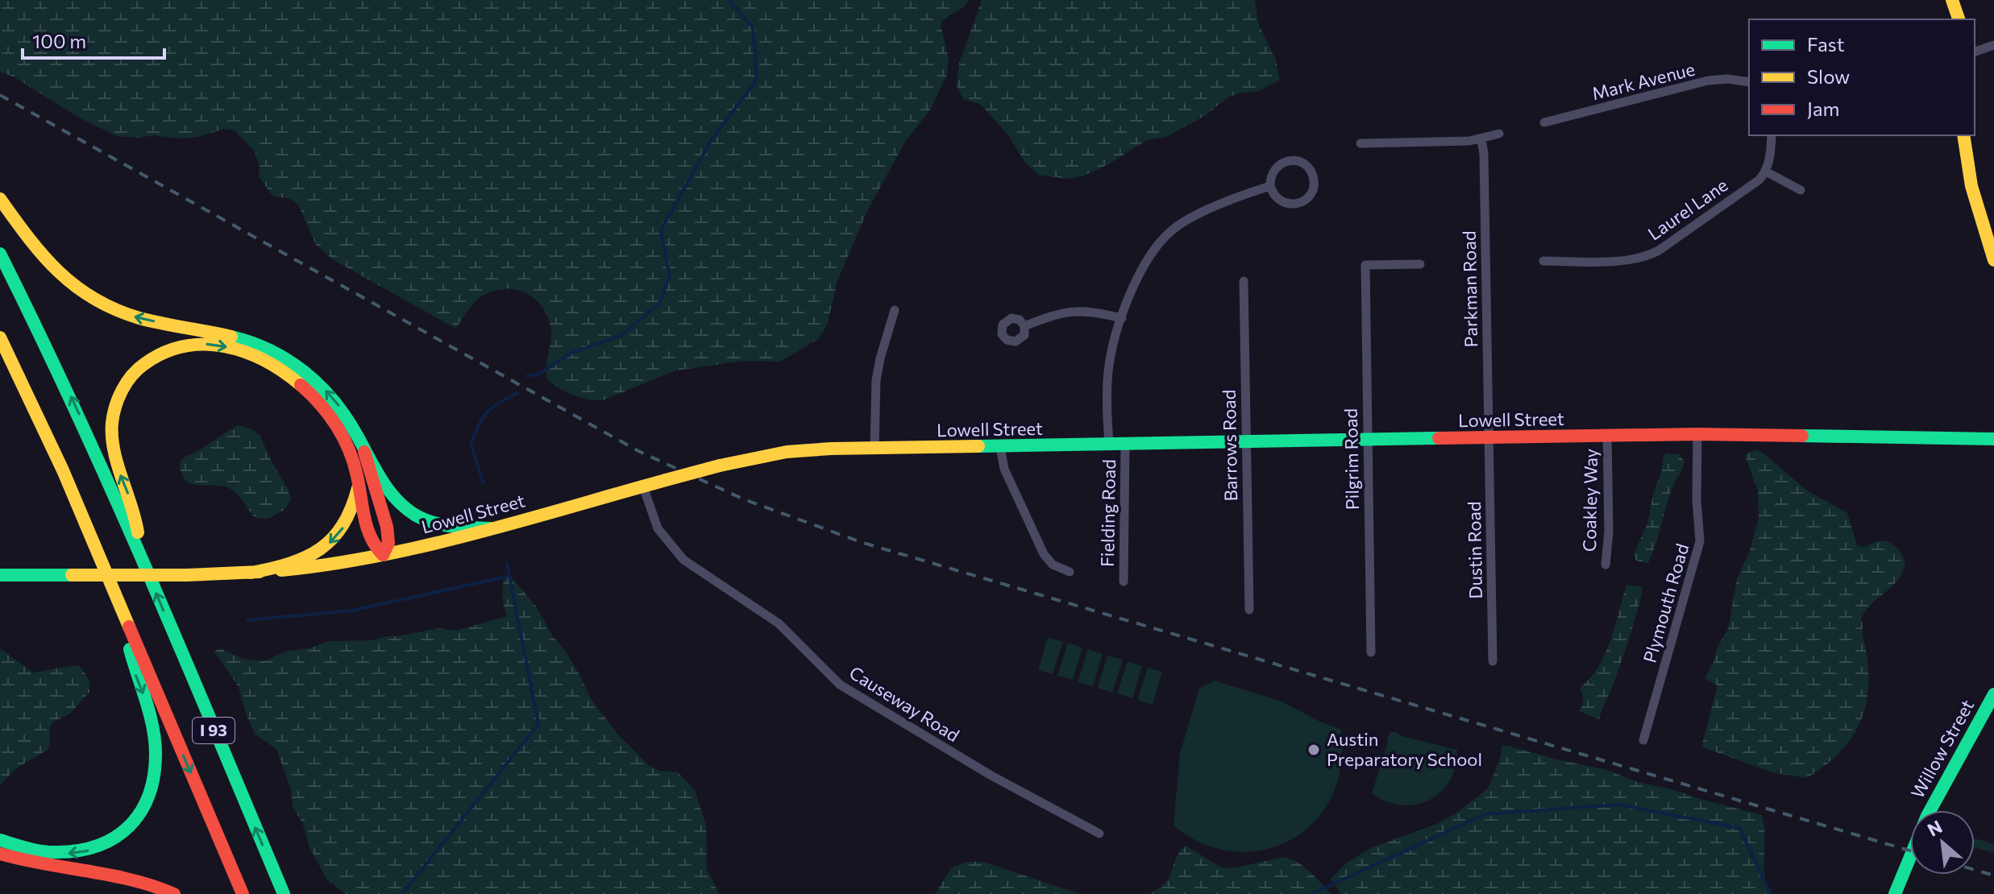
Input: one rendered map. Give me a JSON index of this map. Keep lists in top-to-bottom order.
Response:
{
  "streets": {
    "main road": ["Lowell Street", "I 93", "Willow Street"],
    "street": [
      "Mark Avenue",
      "Laurel Lane",
      "Parkman Road",
      "Barrows Road",
      "Pilgrim Road",
      "Coakley Way",
      "Fielding Road",
      "Dustin Road",
      "Plymouth Road",
      "Causeway Road"
    ]
  },
  "crossings": [
    ["Parkman Road", "Lowell Street"],
    ["Parkman Road", "Dustin Road"],
    ["Lowell Street", "Barrows Road"],
    ["Lowell Street", "Pilgrim Road"],
    ["Lowell Street", "Coakley Way"],
    ["Lowell Street", "Fielding Road"],
    ["Lowell Street", "Dustin Road"],
    ["Lowell Street", "Plymouth Road"],
    ["Lowell Street", "Causeway Road"]
  ],
  "places": ["Austin Preparatory School"],
  "legend": ["Fast", "Slow", "Jam"],
  "scale_bar": "100 m",
  "north": "top left"
}
